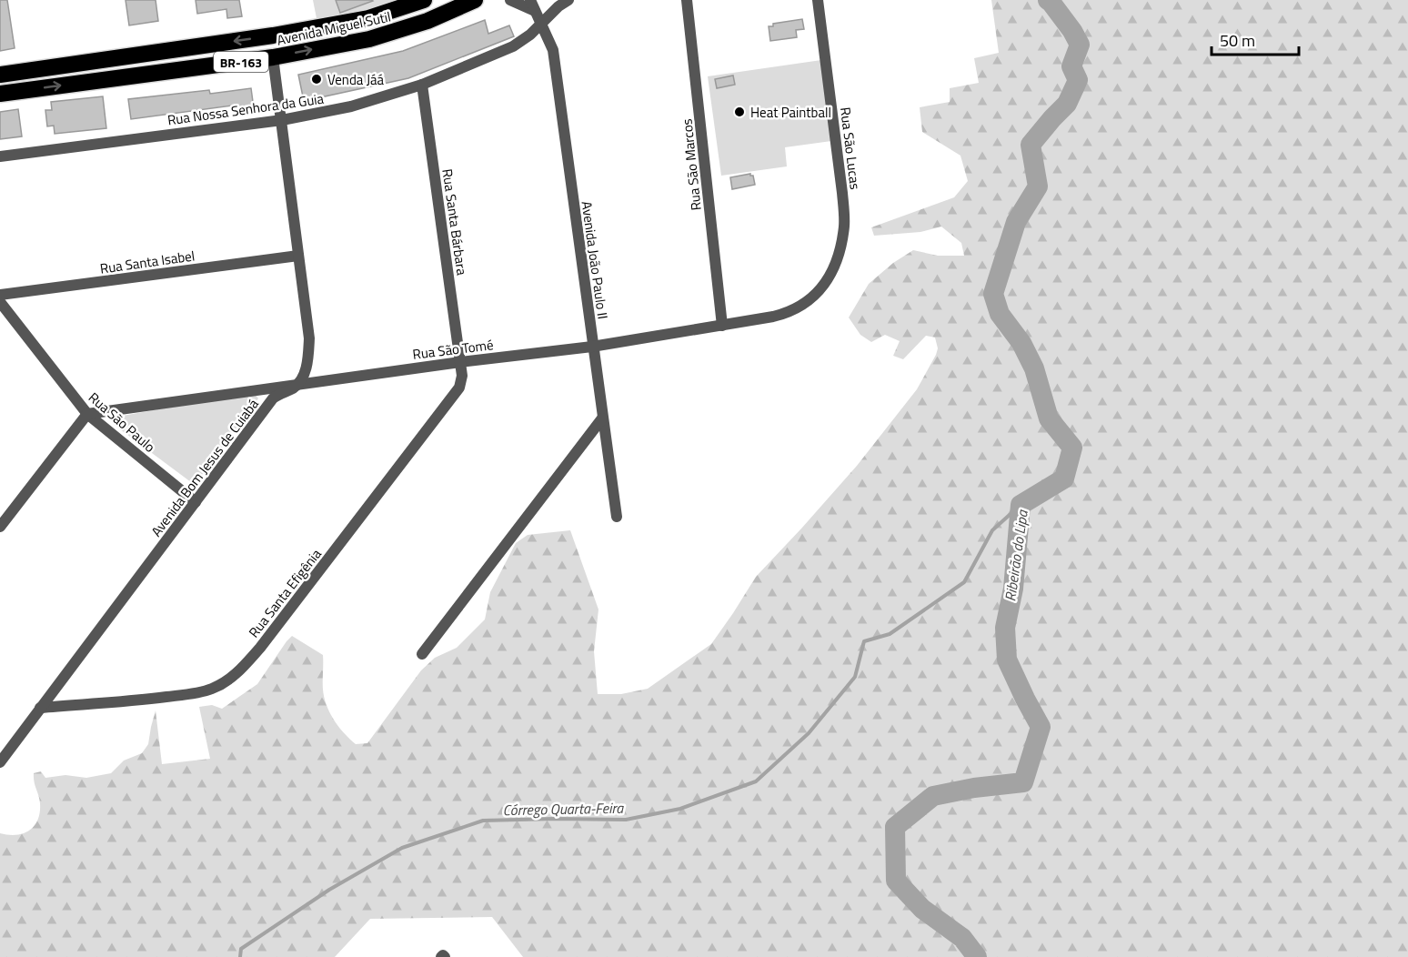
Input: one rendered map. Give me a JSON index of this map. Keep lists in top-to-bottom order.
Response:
{
  "streets": {
    "highway": ["Avenida Miguel Sutil", "BR-163"],
    "street": [
      "Rua Nossa Senhora da Guia",
      "Rua São Lucas",
      "Rua São Marcos",
      "Rua Santa Bárbara",
      "Avenida João Paulo II",
      "Rua Santa Isabel",
      "Rua São Tomé",
      "Rua São Paulo",
      "Avenida Bom Jesus de Cuiabá",
      "Rua Santa Efigênia"
    ]
  },
  "crossings": [
    ["Rua Nossa Senhora da Guia", "Rua Santa Bárbara"],
    ["Rua Nossa Senhora da Guia", "Avenida João Paulo II"],
    ["Rua São Lucas", "Rua São Tomé"],
    ["Rua São Marcos", "Rua São Tomé"],
    ["Rua Santa Bárbara", "Rua São Tomé"],
    ["Rua Santa Bárbara", "Rua Santa Efigênia"],
    ["Avenida João Paulo II", "Rua São Tomé"],
    ["Rua Santa Isabel", "Rua São Paulo"],
    ["Rua São Tomé", "Rua São Paulo"],
    ["Rua São Tomé", "Avenida Bom Jesus de Cuiabá"],
    ["Rua São Tomé", "Rua Santa Efigênia"],
    ["Rua São Paulo", "Avenida Bom Jesus de Cuiabá"],
    ["Avenida Bom Jesus de Cuiabá", "Rua Santa Efigênia"]
  ],
  "water": ["Ribeirão do Lipa", "Córrego Quarta-Feira"],
  "places": ["Venda Jáá", "Heat Paintball"],
  "scale_bar": "50 m"
}
